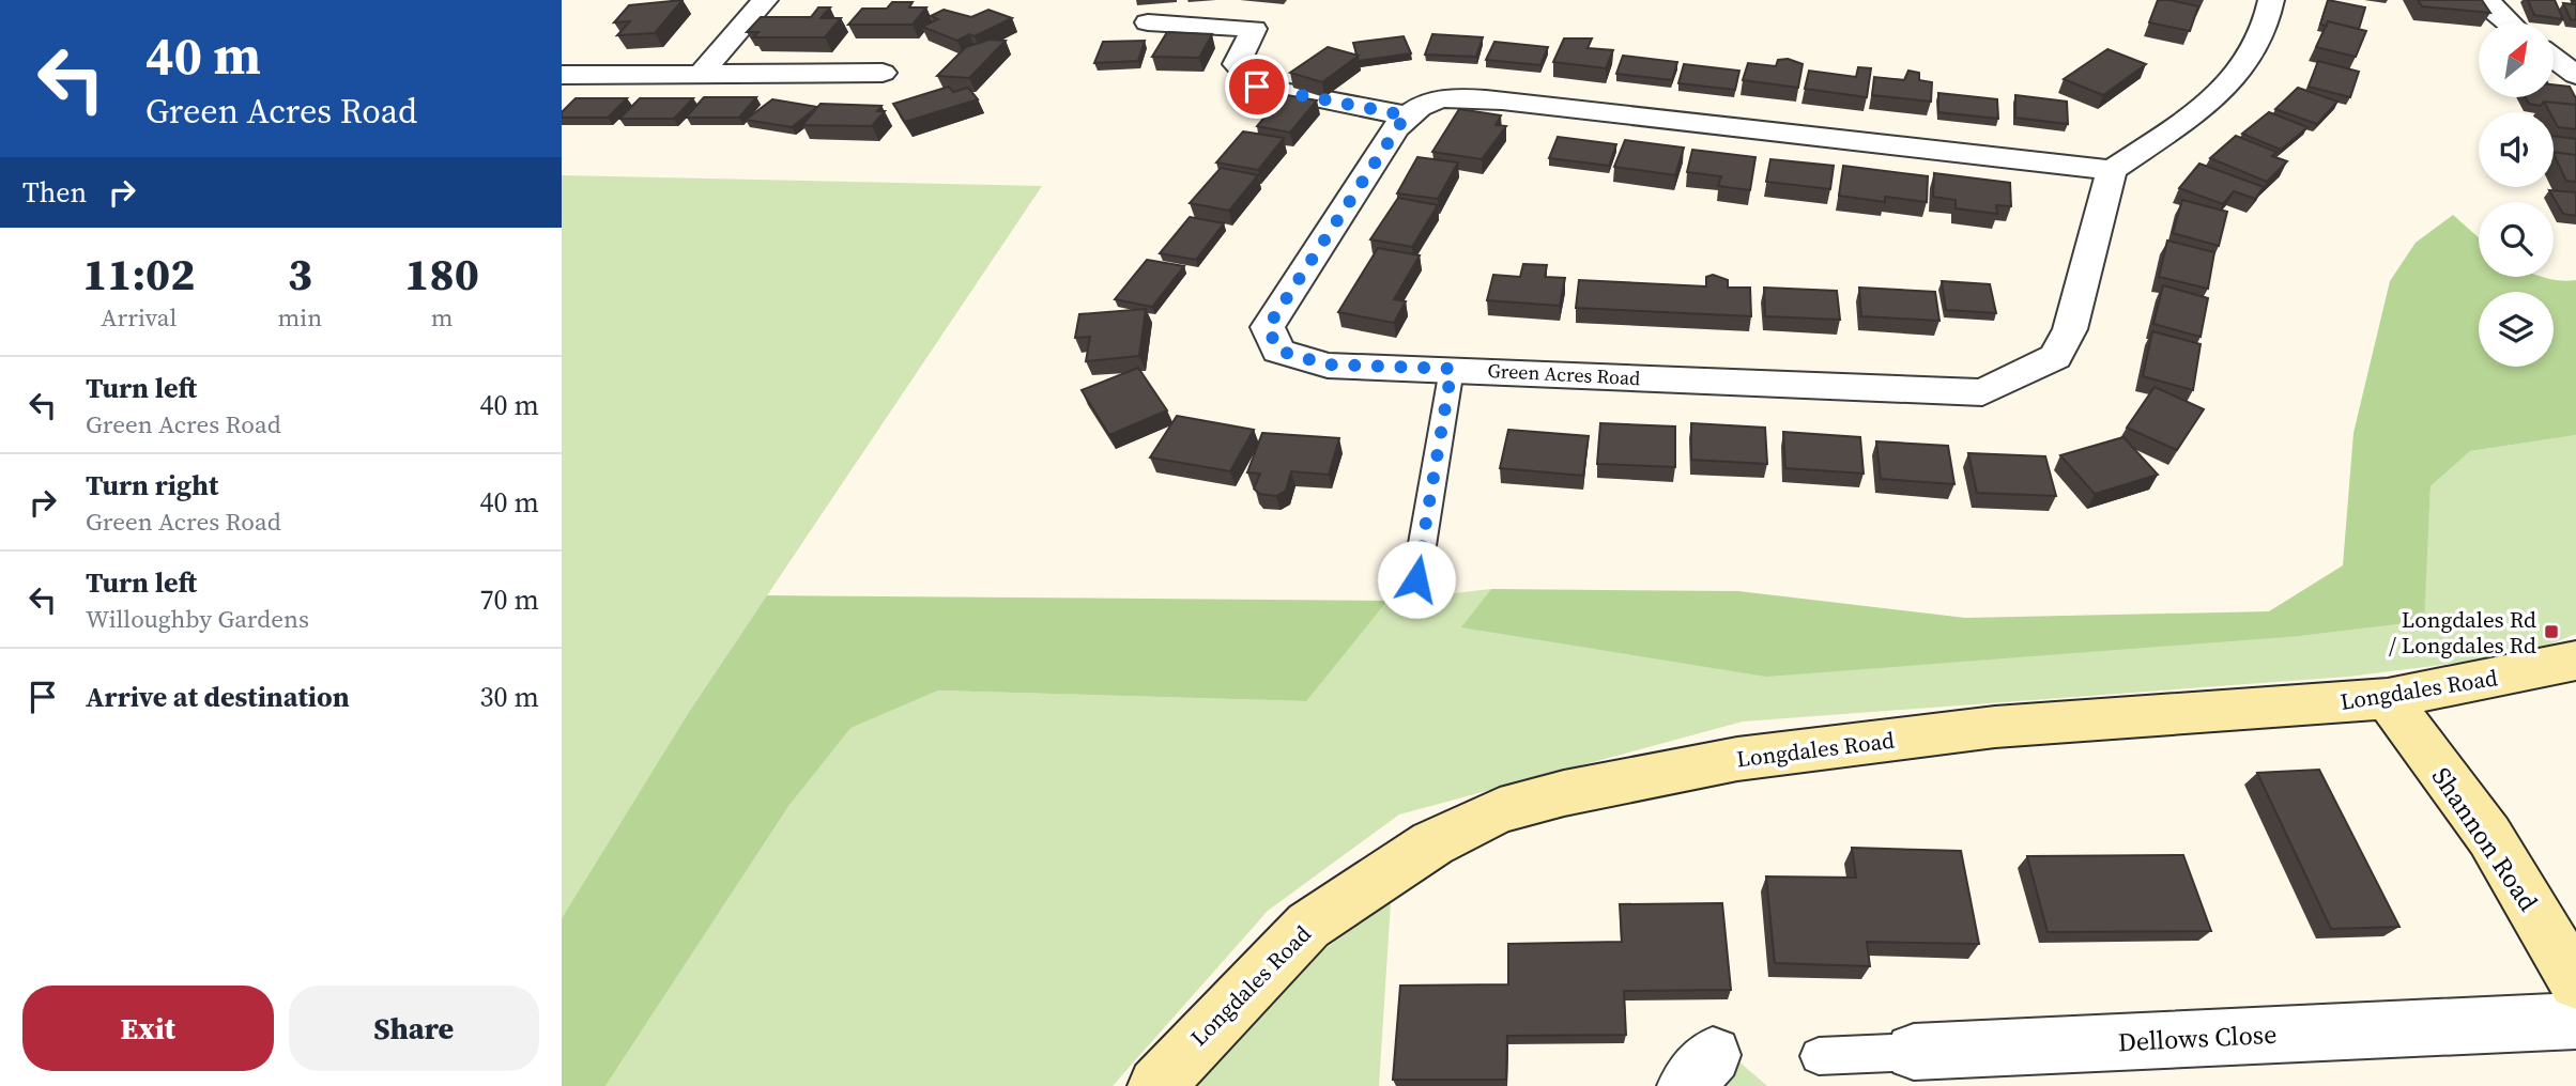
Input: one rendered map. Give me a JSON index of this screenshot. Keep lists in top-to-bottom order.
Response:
{
  "streets": {
    "street": [
      "Green Acres Road",
      "Longdales Road",
      "Shannon Road",
      "Dellows Close"
    ]
  },
  "crossings": [
    ["Longdales Road", "Shannon Road"]
  ],
  "places": {
    "transit": ["Longdales Rd / Longdales Rd"]
  },
  "north": "top right",
  "page": {
    "turn": ["40 m", "Green Acres Road"],
    "then": "Then",
    "eta": [
      "11:02",
      "Arrival",
      "3",
      "min",
      "180",
      "m"
    ],
    "list": [
      {
        "name": "Turn left",
        "note": "Green Acres Road",
        "value": "40 m"
      },
      {
        "name": "Turn right",
        "note": "Green Acres Road",
        "value": "40 m"
      },
      {
        "name": "Turn left",
        "note": "Willoughby Gardens",
        "value": "70 m"
      },
      {
        "name": "Arrive at destination",
        "value": "30 m"
      }
    ],
    "buttons": ["Exit", "Share"]
  }
}
